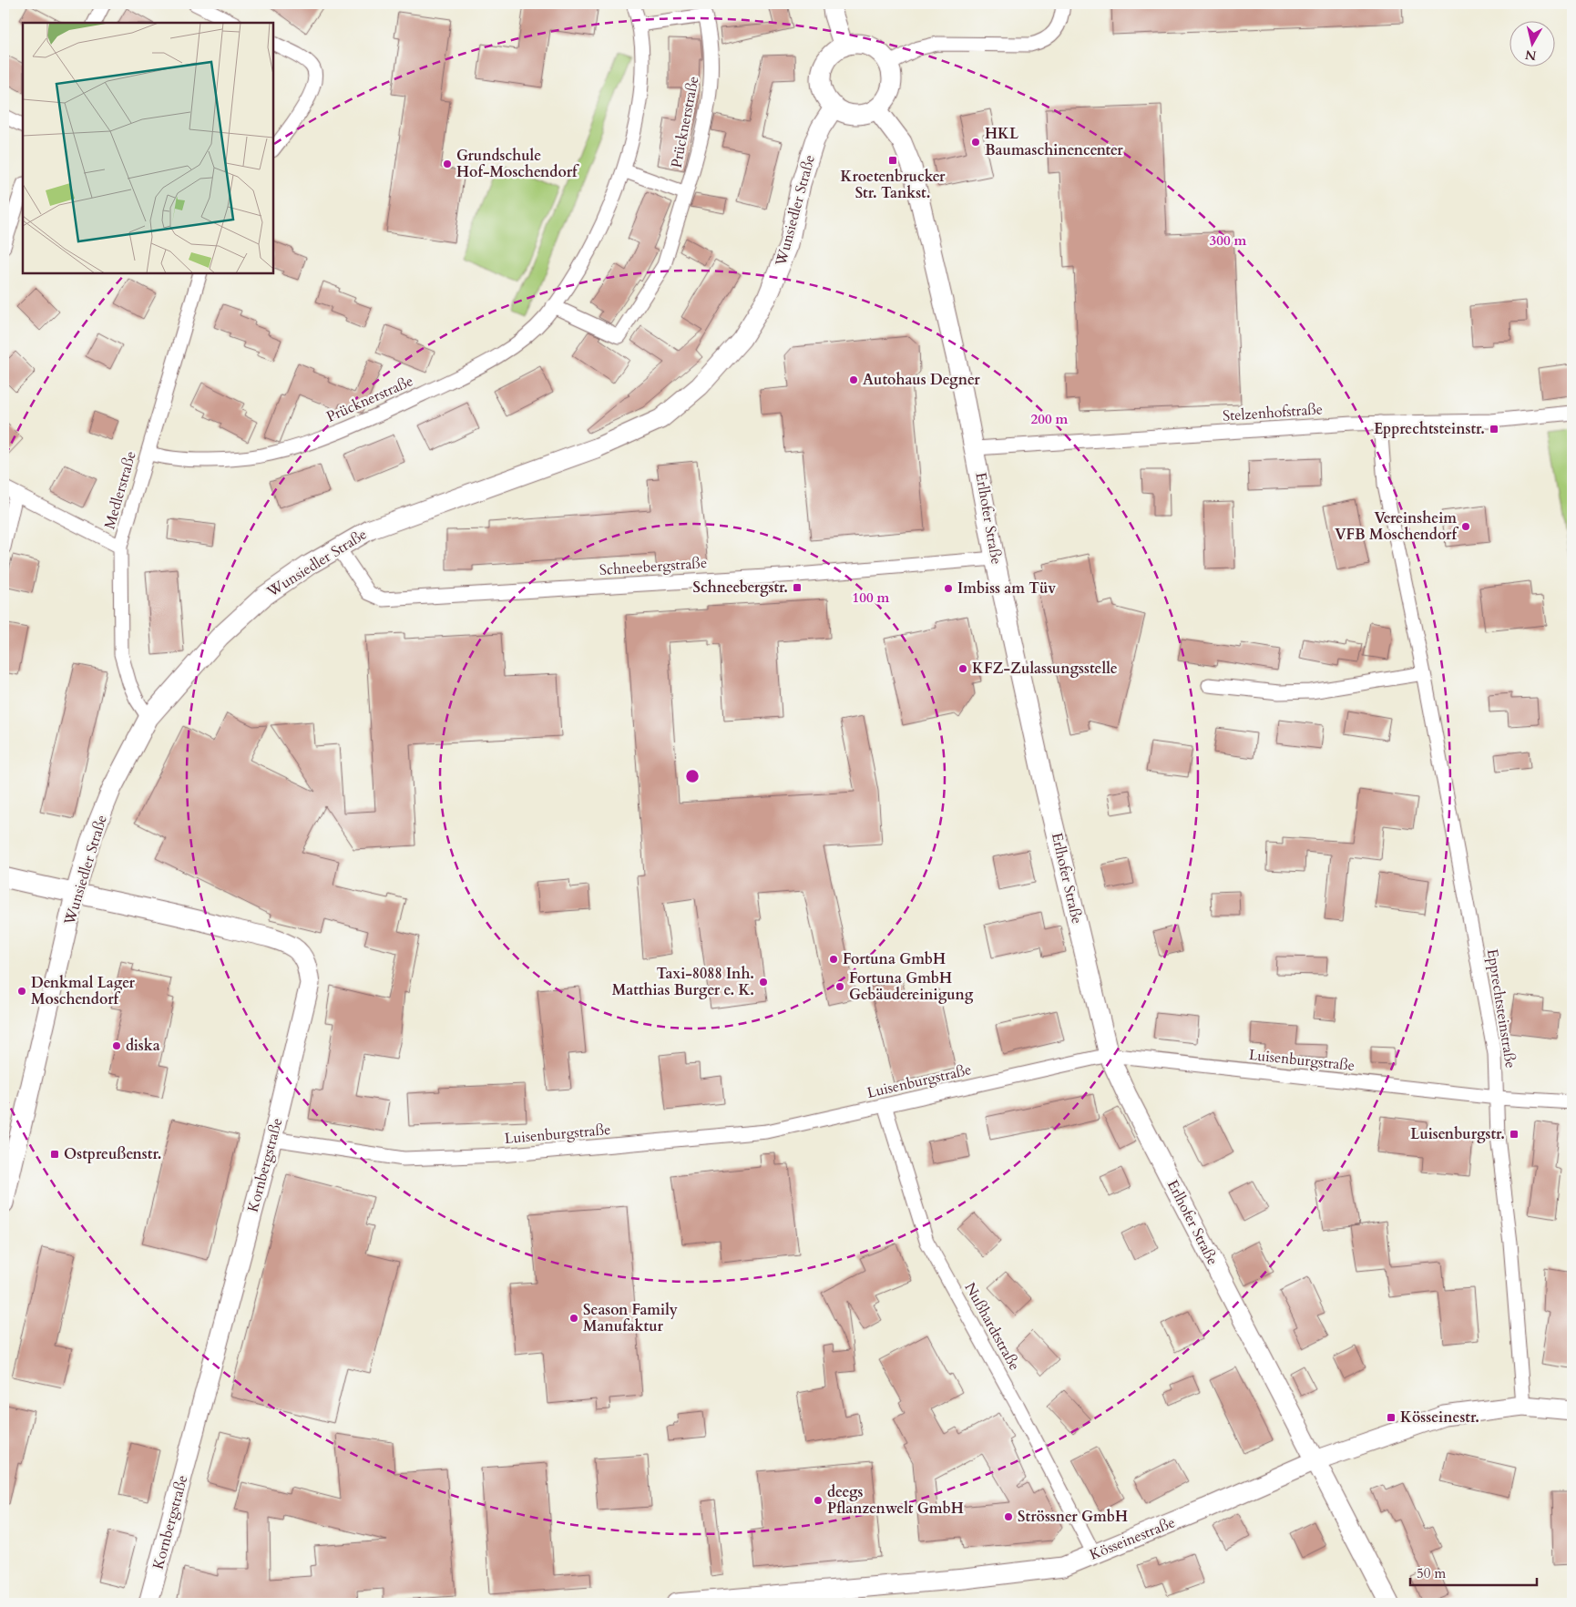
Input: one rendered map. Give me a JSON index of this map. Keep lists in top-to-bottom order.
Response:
{
  "streets": {
    "street": [
      "Prücknerstraße",
      "Wunsiedler Straße",
      "Stelzenhofstraße",
      "Medlerstraße",
      "Erlhofer Straße",
      "Schneebergstraße",
      "Epprechtsteinstraße",
      "Luisenburgstraße",
      "Kornbergstraße",
      "Nußhardtstraße",
      "Kösseinestraße"
    ]
  },
  "crossings": [
    ["Prücknerstraße", "Medlerstraße"],
    ["Wunsiedler Straße", "Medlerstraße"],
    ["Wunsiedler Straße", "Erlhofer Straße"],
    ["Wunsiedler Straße", "Schneebergstraße"],
    ["Wunsiedler Straße", "Kornbergstraße"],
    ["Stelzenhofstraße", "Erlhofer Straße"],
    ["Stelzenhofstraße", "Epprechtsteinstraße"],
    ["Erlhofer Straße", "Schneebergstraße"],
    ["Erlhofer Straße", "Luisenburgstraße"],
    ["Erlhofer Straße", "Kösseinestraße"],
    ["Epprechtsteinstraße", "Luisenburgstraße"],
    ["Epprechtsteinstraße", "Kösseinestraße"],
    ["Luisenburgstraße", "Kornbergstraße"],
    ["Luisenburgstraße", "Nußhardtstraße"],
    ["Nußhardtstraße", "Kösseinestraße"]
  ],
  "places": {
    "other": [
      "HKL Baumaschinencenter",
      "Grundschule Hof-Moschendorf",
      "Autohaus Degner",
      "Vereinsheim VFB Moschendorf",
      "Imbiss am Tüv",
      "KFZ-Zulassungsstelle",
      "Fortuna GmbH",
      "Taxi-8088 Inh. Matthias Burger e. K.",
      "Fortuna GmbH Gebäudereinigung",
      "Denkmal Lager Moschendorf",
      "diska",
      "Season Family Manufaktur",
      "deegs Pflanzenwelt GmbH",
      "Strössner GmbH"
    ],
    "transit": [
      "Kroetenbrucker Str. Tankst.",
      "Epprechtsteinstr.",
      "Schneebergstr.",
      "Luisenburgstr.",
      "Ostpreußenstr.",
      "Kösseinestr."
    ]
  },
  "scale_bar": "50 m",
  "north": "bottom",
  "rings": ["300 m", "200 m", "100 m"]
}
